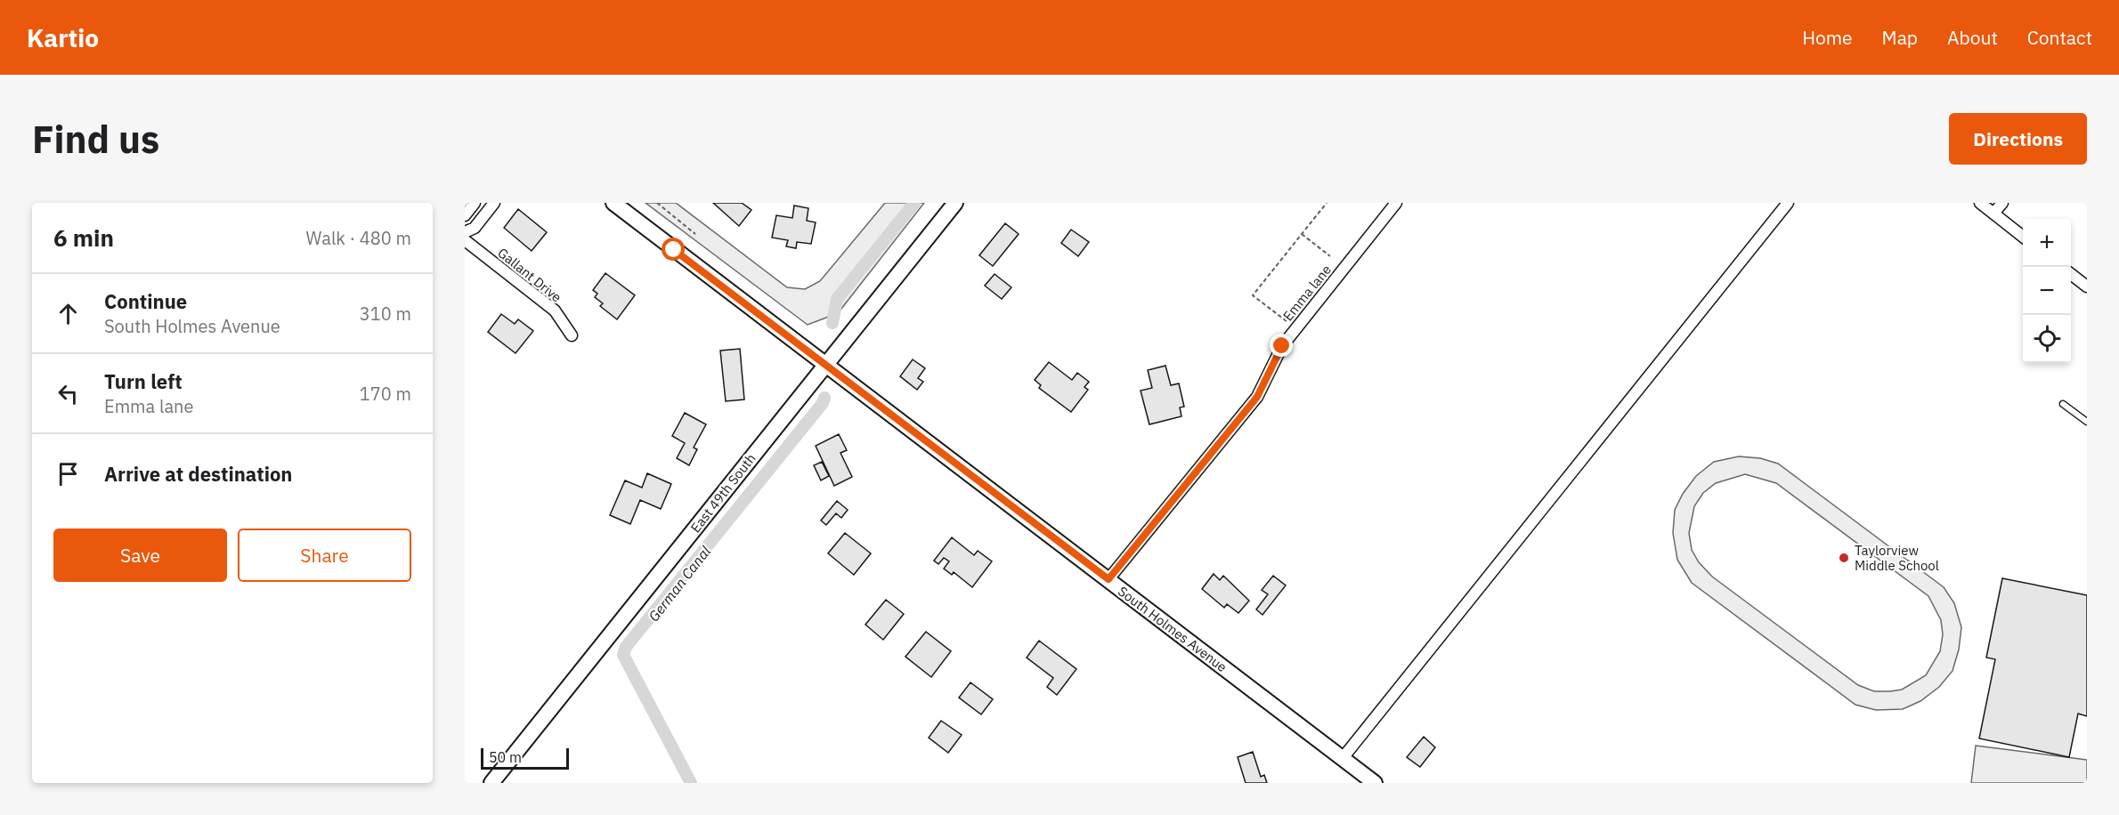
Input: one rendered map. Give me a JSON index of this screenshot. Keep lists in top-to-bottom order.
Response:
{
  "streets": {
    "street": [
      "Gallant Drive",
      "Emma lane",
      "East 49th South",
      "South Holmes Avenue"
    ]
  },
  "crossings": [
    ["Emma lane", "South Holmes Avenue"],
    ["East 49th South", "South Holmes Avenue"]
  ],
  "water": ["German Canal"],
  "places": ["Taylorview Middle School"],
  "scale_bar": "50 m",
  "page": {
    "header": "Kartio",
    "nav": [
      "Home",
      "Map",
      "About",
      "Contact"
    ],
    "buttons": [
      "Directions",
      ["Save", "Share"]
    ],
    "title": "Find us",
    "heading": ["6 min", "Walk · 480 m"],
    "map_buttons": ["+", "−"],
    "list": [
      ["Continue", "South Holmes Avenue", "310 m"],
      ["Turn left", "Emma lane", "170 m"],
      "Arrive at destination"
    ],
    "scale": "50 m"
  }
}
